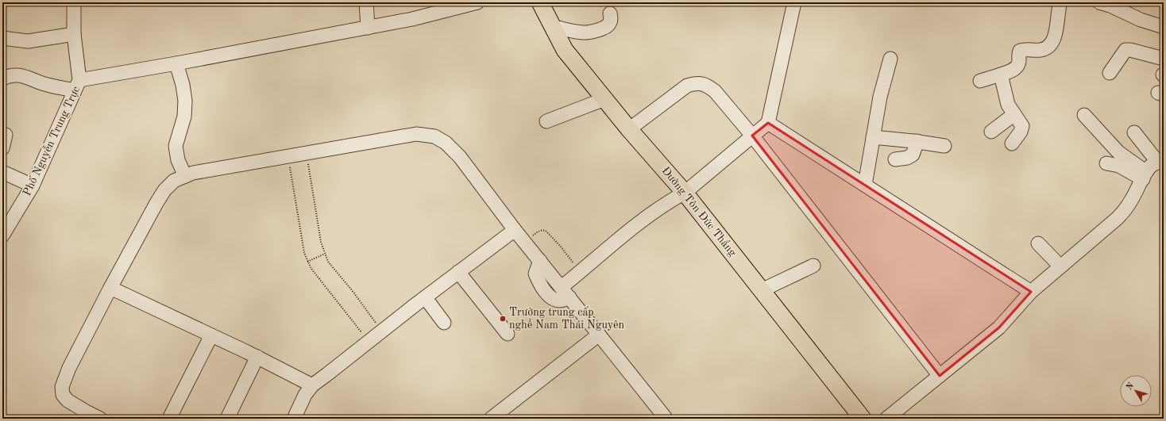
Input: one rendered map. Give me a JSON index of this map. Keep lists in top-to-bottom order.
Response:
{
  "streets": {
    "main road": ["Đường Tôn Đức Thắng"],
    "street": ["Phố Nguyễn Trung Trực"]
  },
  "places": ["Trường trung cấp nghề Nam Thái Nguyên"],
  "north": "top left"
}
